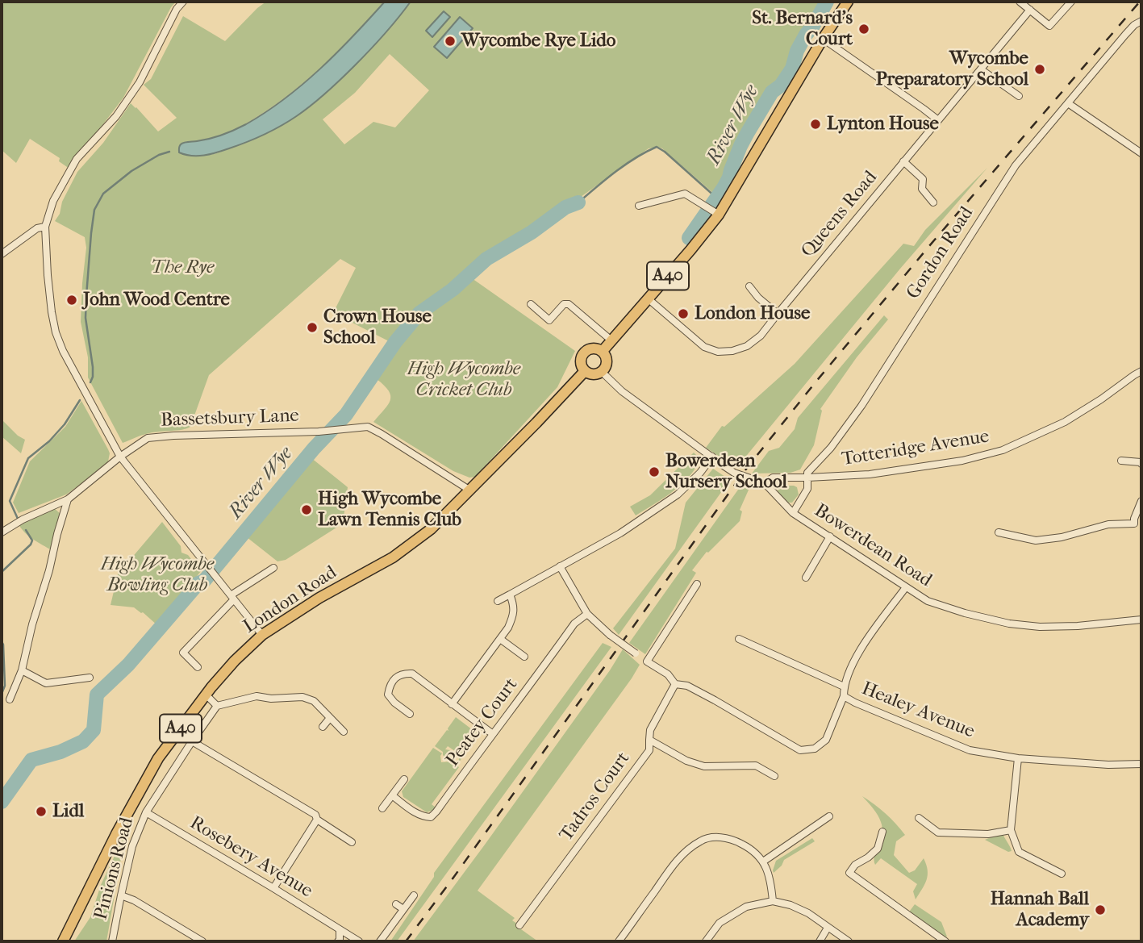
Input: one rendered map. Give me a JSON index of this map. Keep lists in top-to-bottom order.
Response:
{
  "streets": {
    "main road": ["A40", "London Road"],
    "street": [
      "Queens Road",
      "Gordon Road",
      "Bassetsbury Lane",
      "Totteridge Avenue",
      "Bowerdean Road",
      "Healey Avenue",
      "Peatey Court",
      "Tadros Court",
      "Rosebery Avenue",
      "Pinions Road"
    ]
  },
  "crossings": [
    ["Queens Road", "London Road"],
    ["Gordon Road", "Totteridge Avenue"],
    ["Gordon Road", "Bowerdean Road"],
    ["Bassetsbury Lane", "London Road"],
    ["Totteridge Avenue", "Bowerdean Road"],
    ["Bowerdean Road", "Healey Avenue"],
    ["Rosebery Avenue", "Pinions Road"]
  ],
  "water": ["River Wye"],
  "parks": ["The Rye", "High Wycombe Cricket Club", "High Wycombe Bowling Club"],
  "places": [
    "St. Bernard's Court",
    "Wycombe Rye Lido",
    "Wycombe Preparatory School",
    "Lynton House",
    "John Wood Centre",
    "London House",
    "Crown House School",
    "Bowerdean Nursery School",
    "High Wycombe Lawn Tennis Club",
    "Lidl",
    "Hannah Ball Academy"
  ]
}
